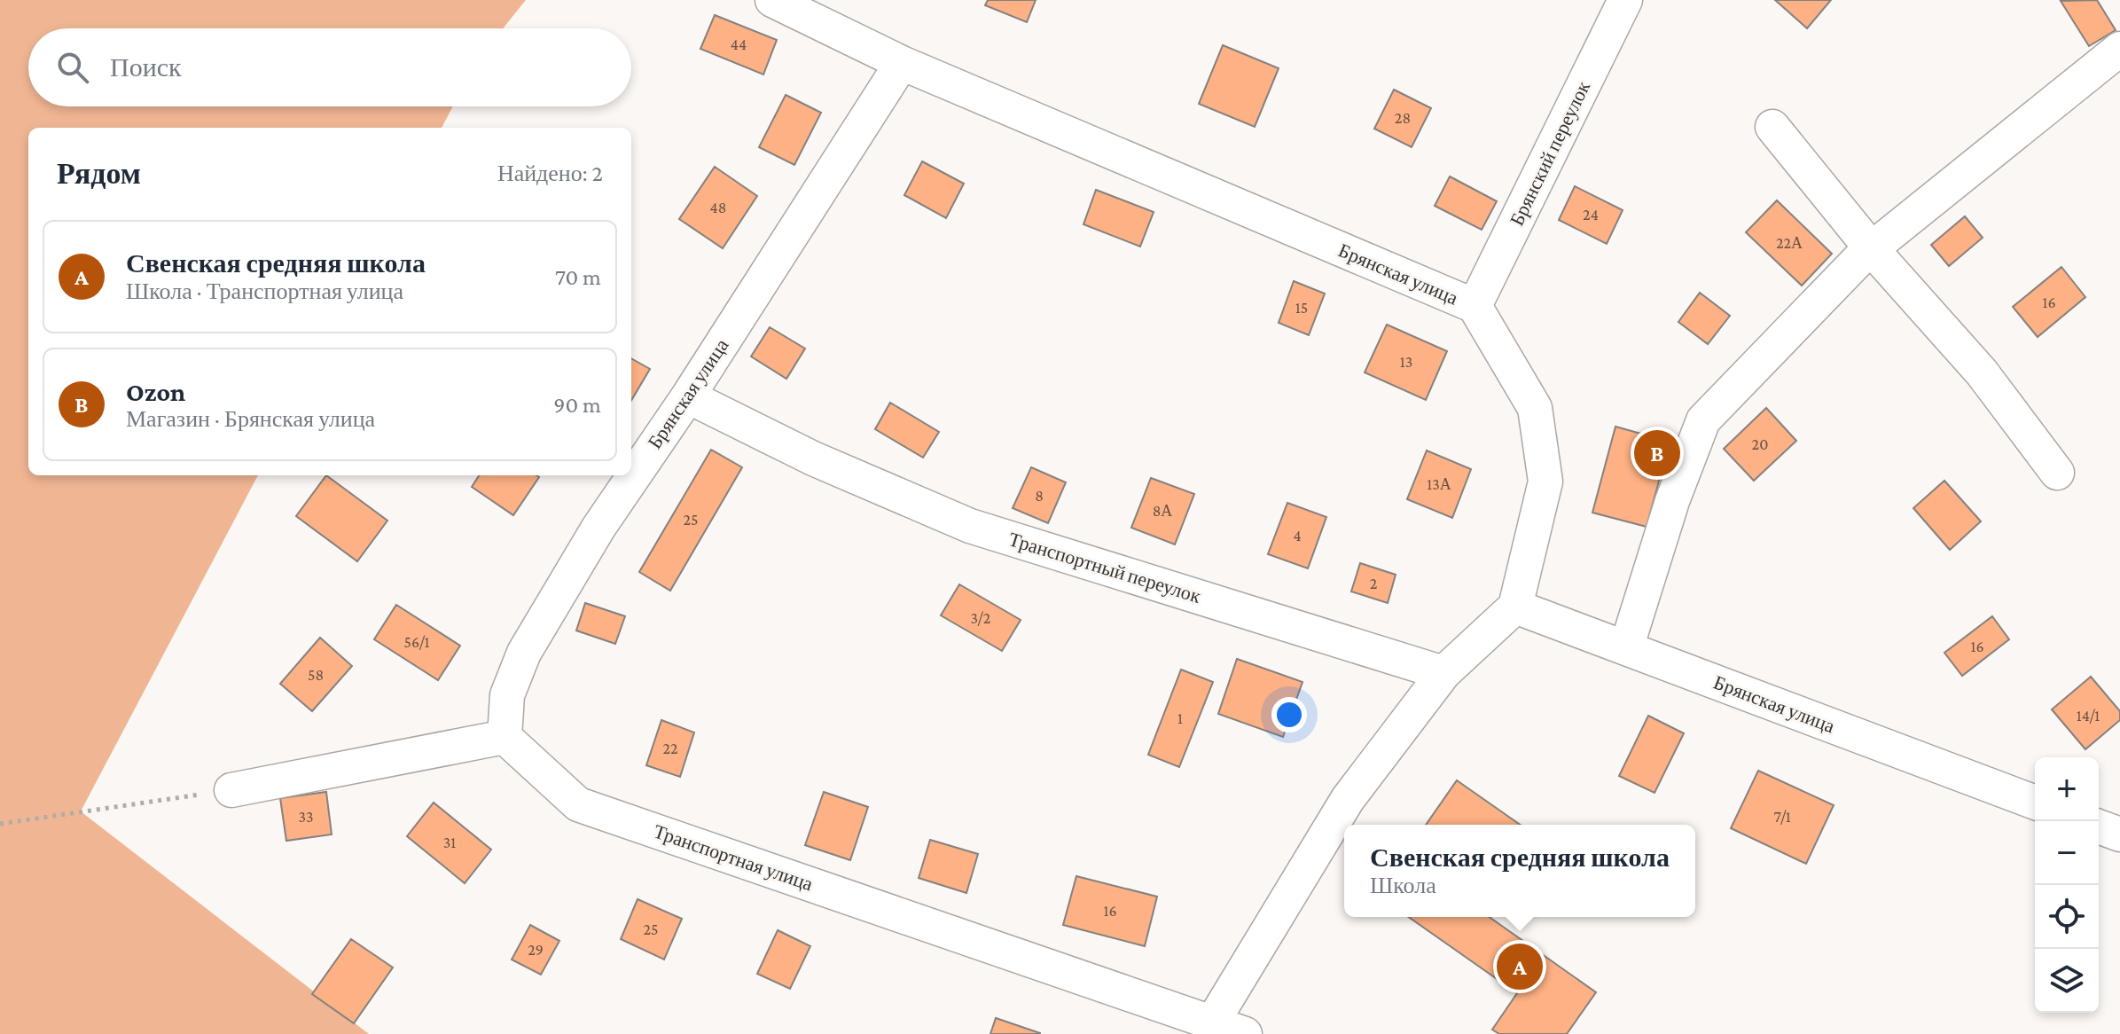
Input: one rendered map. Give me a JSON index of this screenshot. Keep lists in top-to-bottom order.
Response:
{
  "streets": {
    "street": [
      "Брянский переулок",
      "Брянская улица",
      "Транспортный переулок",
      "Транспортная улица"
    ]
  },
  "crossings": [
    ["Брянский переулок", "Брянская улица"],
    ["Брянская улица", "Транспортный переулок"],
    ["Брянская улица", "Транспортная улица"]
  ],
  "house_numbers": [
    "44",
    "28",
    "48",
    "24",
    "22А",
    "16",
    "15",
    "13",
    "20",
    "13А",
    "8",
    "8А",
    "25",
    "4",
    "2",
    "3/2",
    "56/1",
    "16",
    "58",
    "14/1",
    "1",
    "22",
    "33",
    "7/1",
    "31",
    "16",
    "25",
    "29"
  ],
  "page": {
    "search": "Поиск",
    "heading": ["Рядом", "Найдено: 2"],
    "list": [
      {
        "mark": "A",
        "name": "Свенская средняя школа",
        "note": "Школа · Транспортная улица",
        "value": "70 m"
      },
      {
        "mark": "B",
        "name": "Ozon",
        "note": "Магазин · Брянская улица",
        "value": "90 m"
      }
    ],
    "pins": ["B", "A"],
    "map_buttons": ["+", "−"],
    "popup": ["Свенская средняя школа", "Школа"]
  }
}
